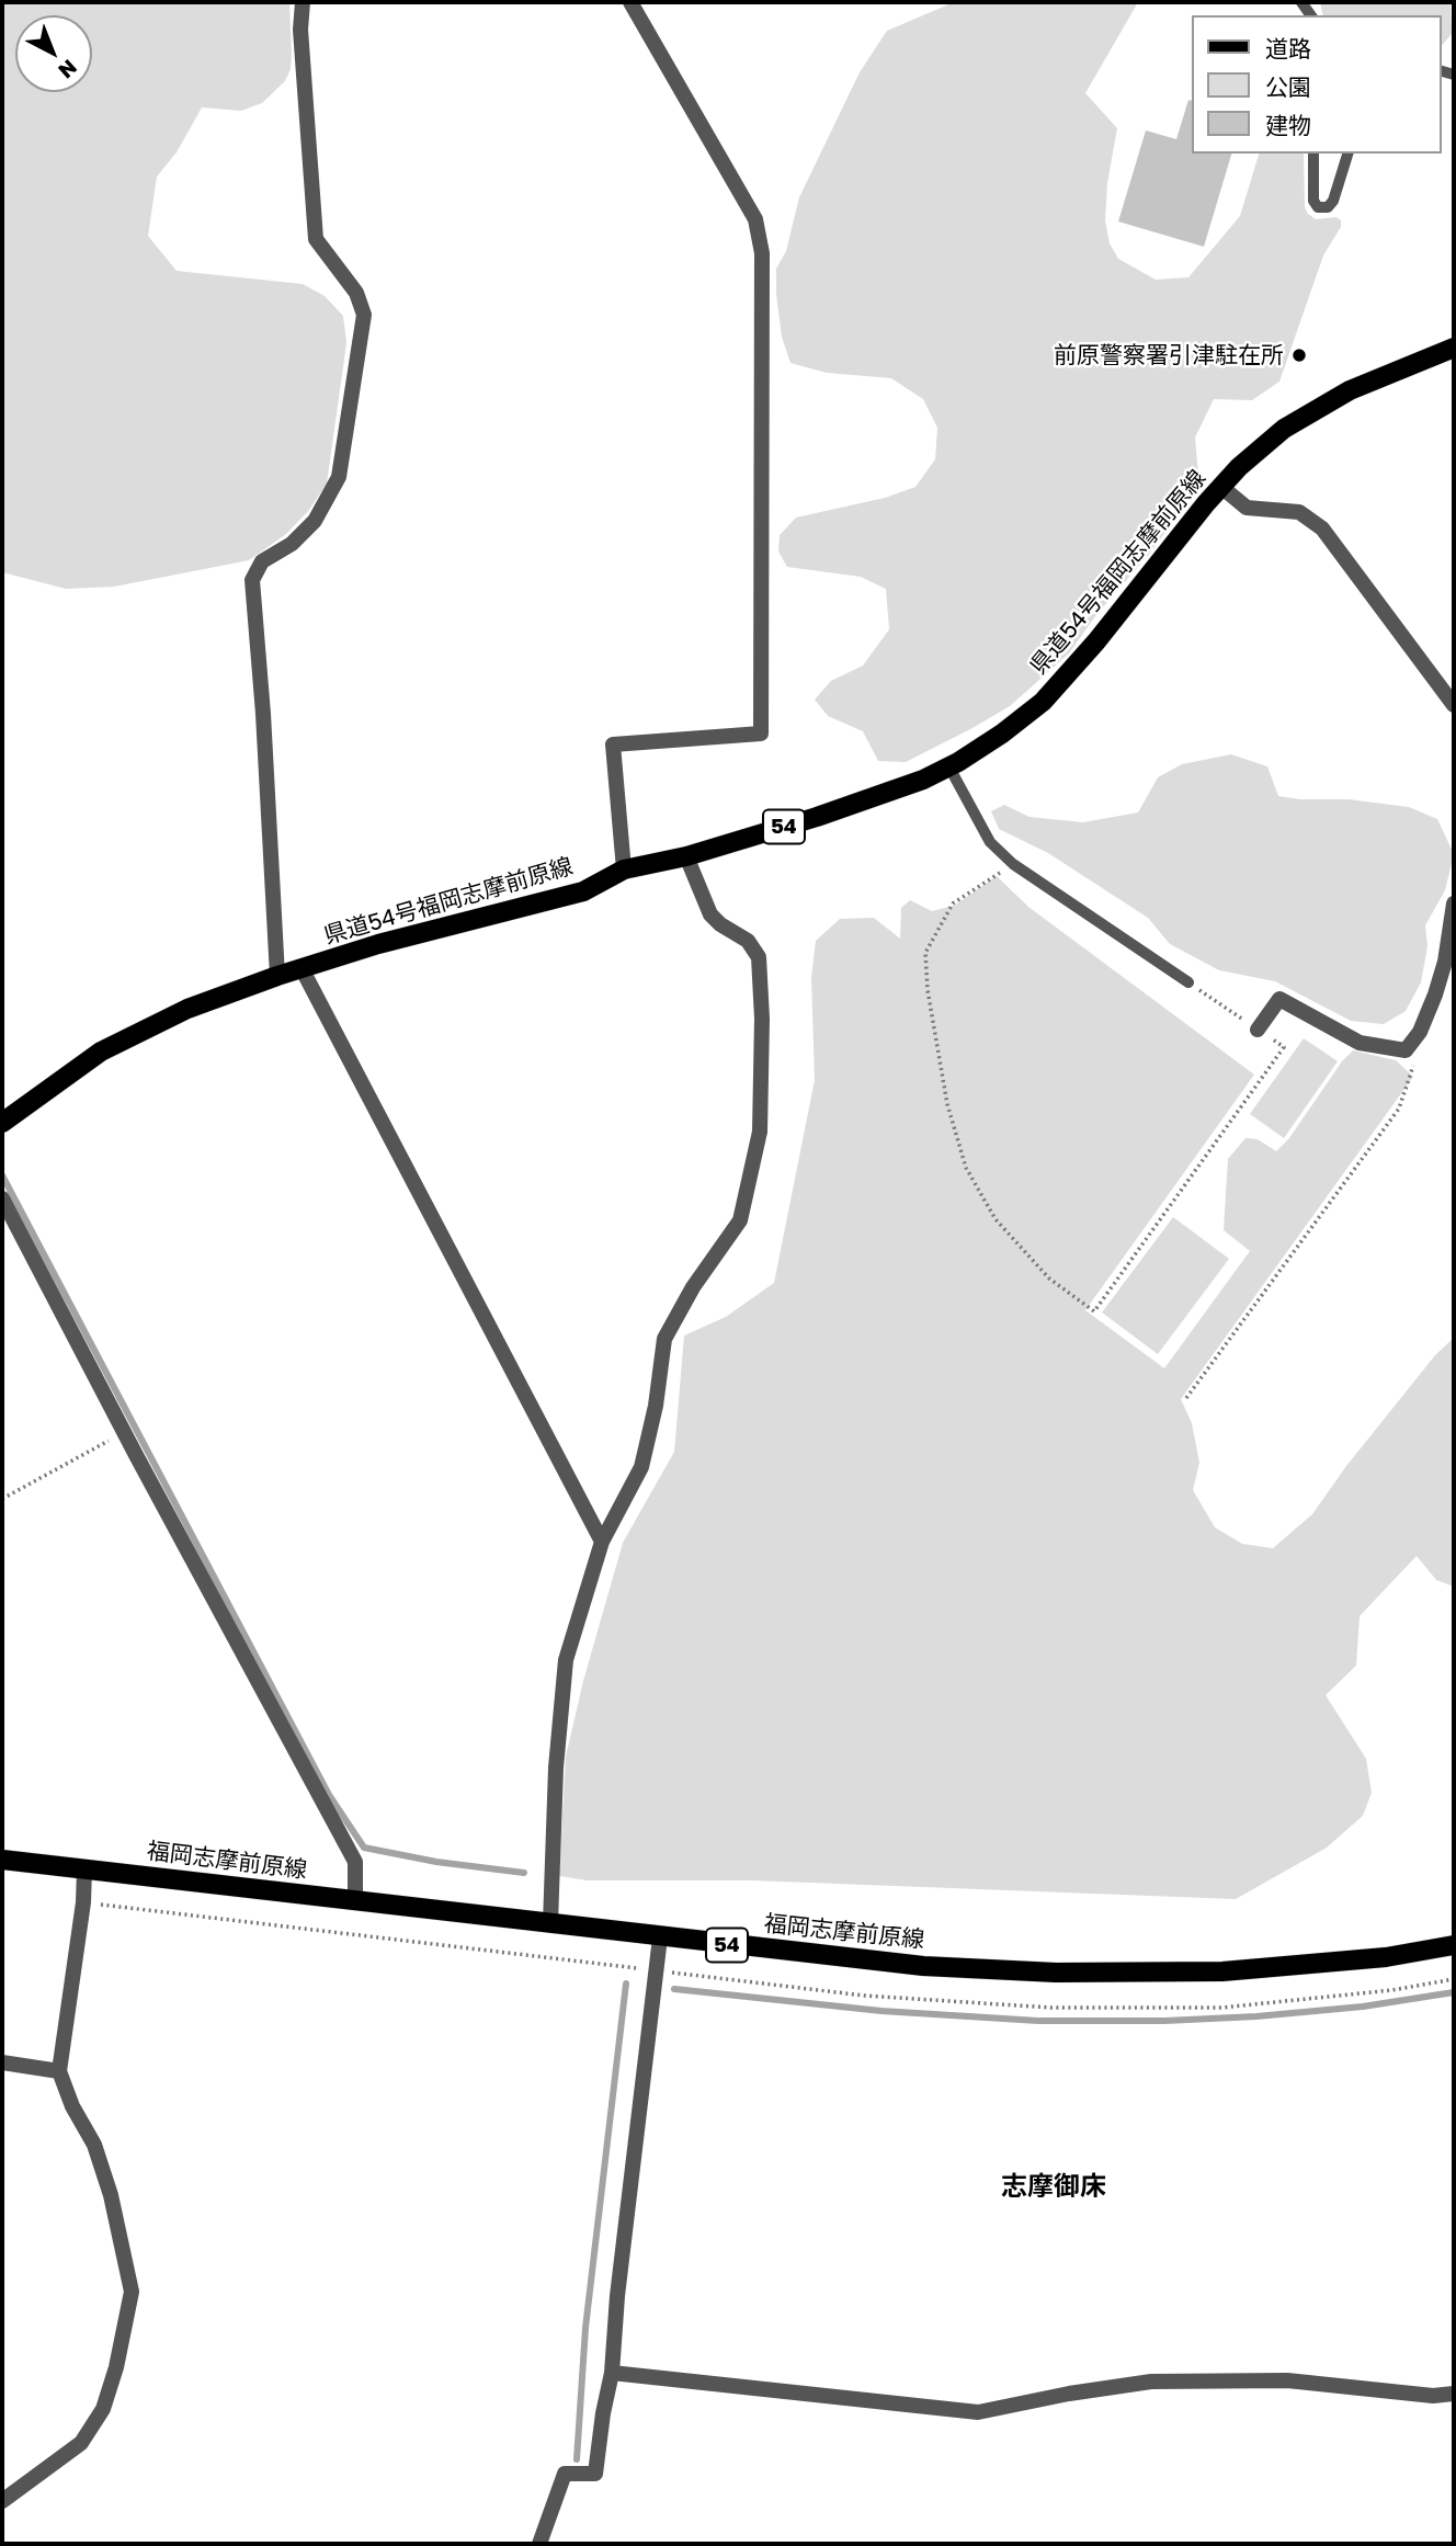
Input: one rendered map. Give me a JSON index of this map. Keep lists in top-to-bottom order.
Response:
{
  "streets": {
    "main road": ["県道54号福岡志摩前原線", "54", "福岡志摩前原線"]
  },
  "districts": ["志摩御床"],
  "places": ["前原警察署引津駐在所"],
  "legend": ["道路", "公園", "建物"],
  "north": "bottom right"
}
